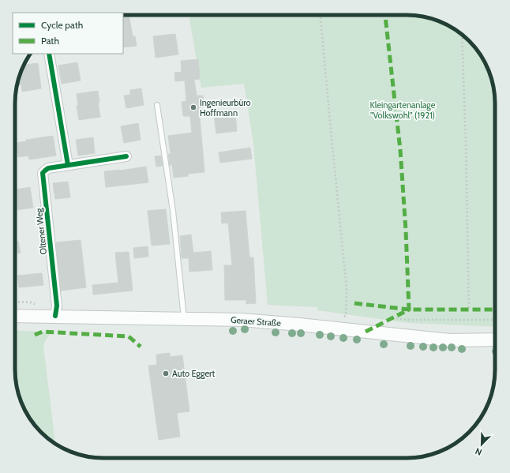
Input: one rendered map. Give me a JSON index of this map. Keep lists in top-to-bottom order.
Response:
{
  "streets": {
    "main road": ["Geraer Straße"],
    "street": ["Oltener Weg"]
  },
  "crossings": [
    ["Oltener Weg", "Geraer Straße"]
  ],
  "parks": ["Kleingartenanlage \"Volkswohl\" (1921)"],
  "places": ["Ingenieurbüro Hoffmann", "Auto Eggert"],
  "legend": ["Cycle path", "Path"],
  "north": "bottom left"
}
